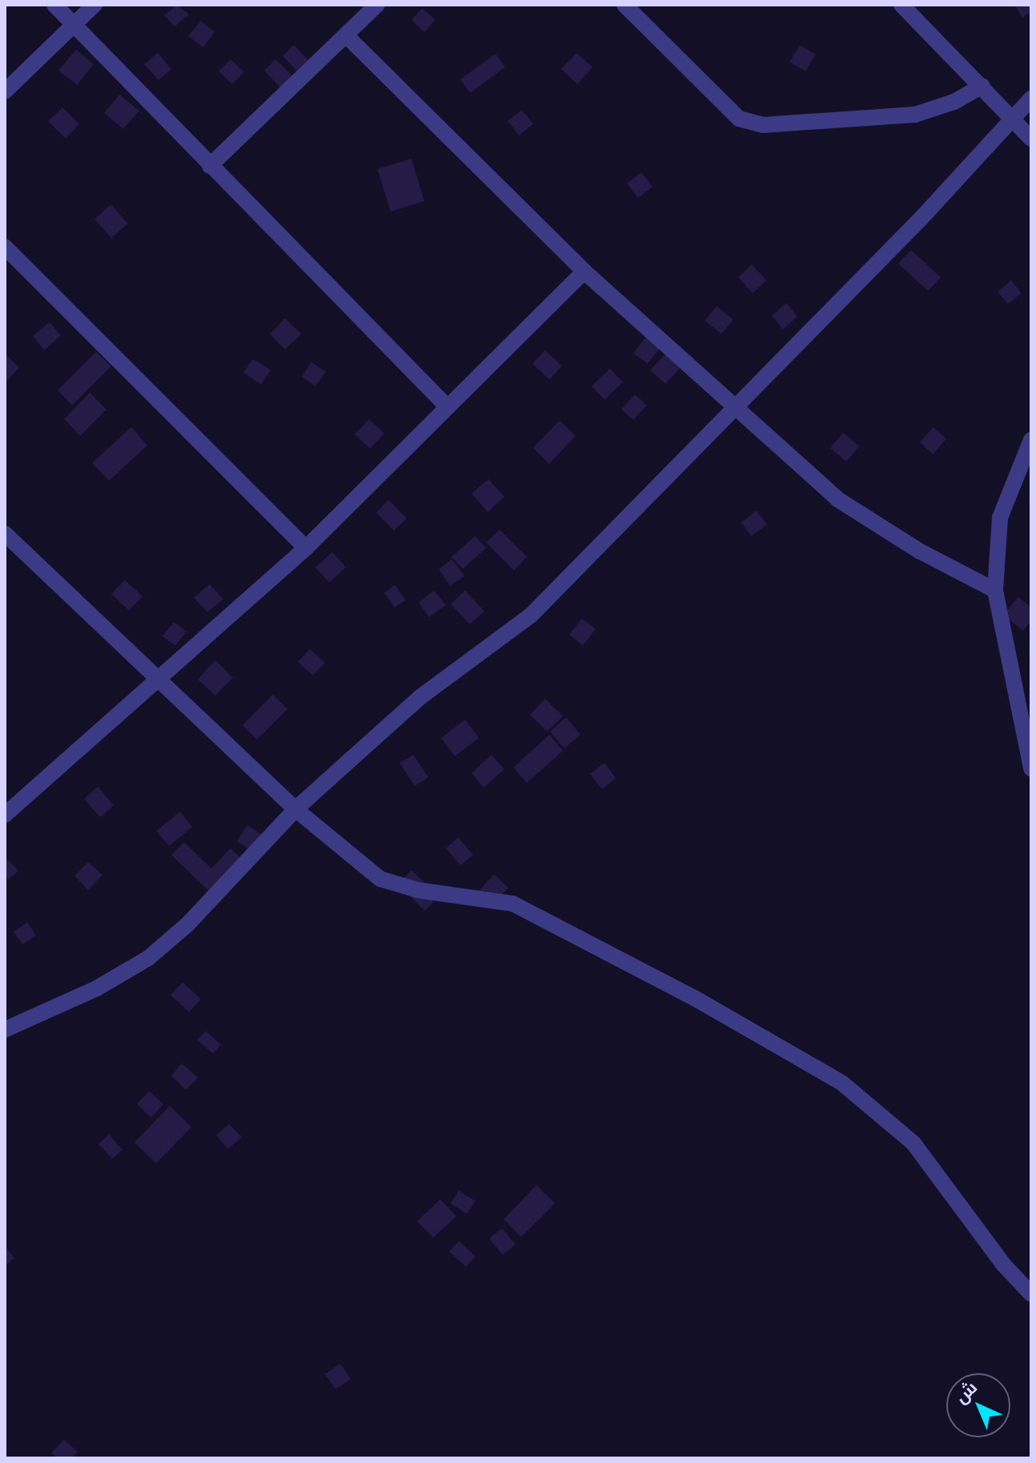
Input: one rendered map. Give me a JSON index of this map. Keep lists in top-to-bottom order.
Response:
{
  "north": "top left"
}
